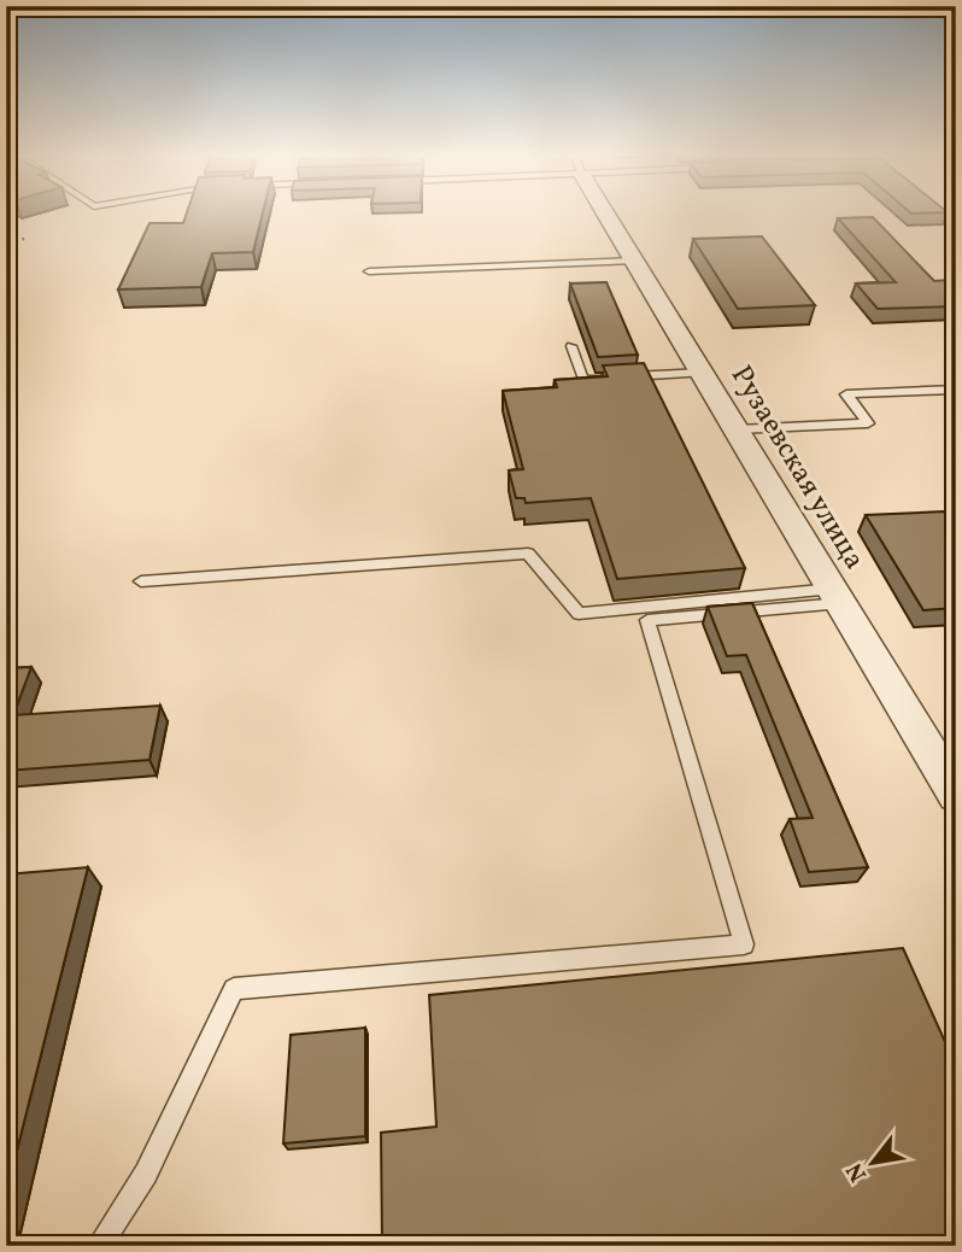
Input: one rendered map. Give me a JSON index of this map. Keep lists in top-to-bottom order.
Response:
{
  "streets": {
    "street": ["Рузаевская улица"]
  },
  "north": "bottom left"
}
